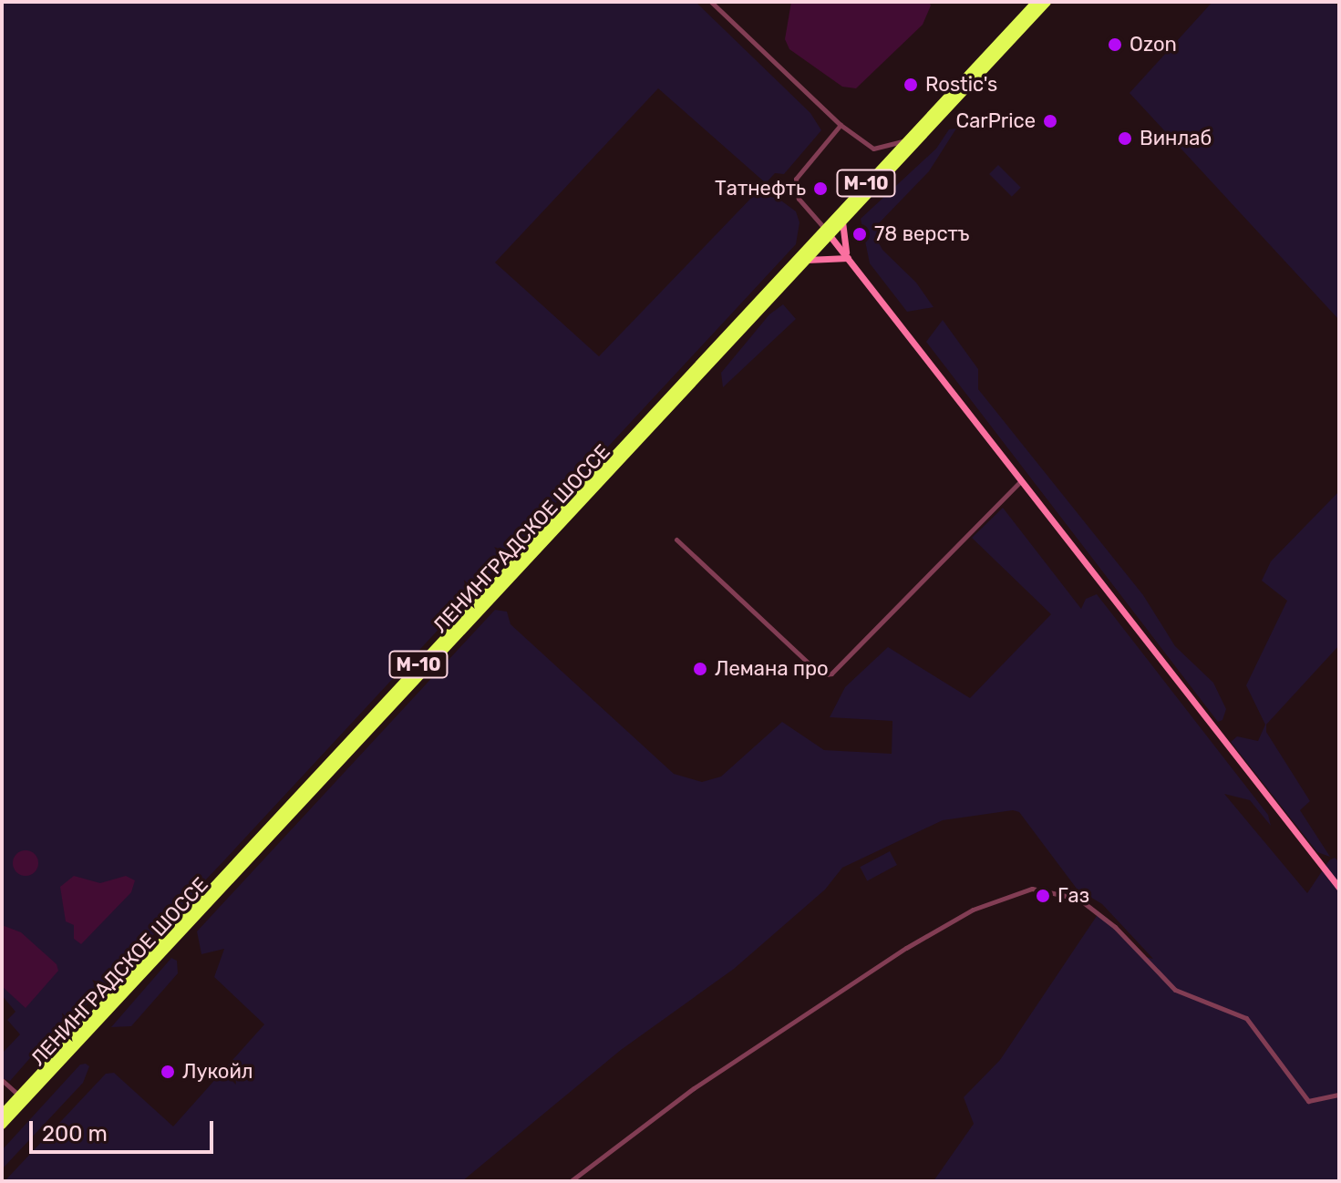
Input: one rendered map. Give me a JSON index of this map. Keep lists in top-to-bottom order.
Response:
{
  "streets": {
    "highway": ["М-10", "ЛЕНИНГРАДСКОЕ ШОССЕ"]
  },
  "crossings": [
    ["М-10", "ЛЕНИНГРАДСКОЕ ШОССЕ"]
  ],
  "places": [
    "Ozon",
    "Rostic's",
    "CarPrice",
    "Винлаб",
    "Татнефть",
    "78 верстъ",
    "Лемана про",
    "Газ",
    "Лукойл"
  ],
  "scale_bar": "200 m"
}
